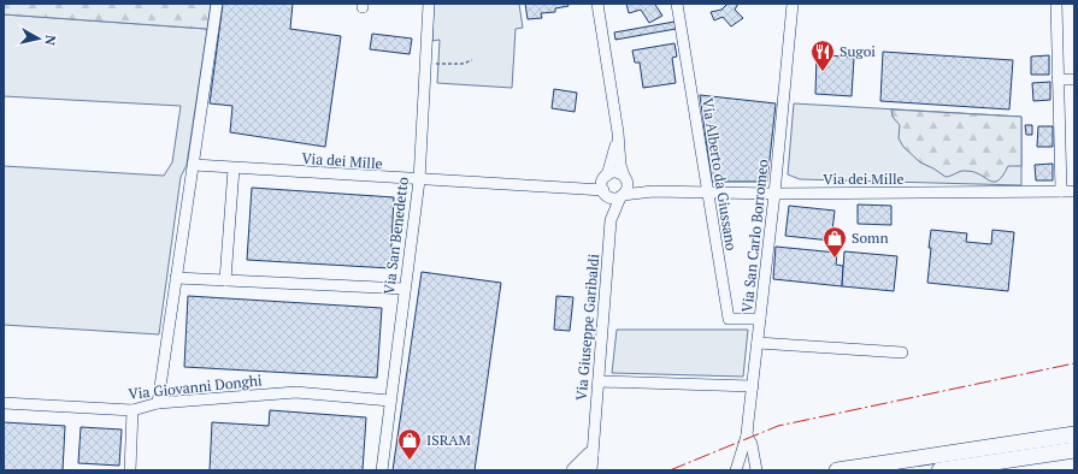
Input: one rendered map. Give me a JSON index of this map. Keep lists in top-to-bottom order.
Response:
{
  "streets": {
    "street": [
      "Via dei Mille",
      "Via Alberto da Giussano",
      "Via San Benedetto",
      "Via San Carlo Borromeo",
      "Via Giuseppe Garibaldi",
      "Via Giovanni Donghi"
    ]
  },
  "crossings": [
    ["Via dei Mille", "Via Alberto da Giussano"],
    ["Via dei Mille", "Via San Benedetto"],
    ["Via dei Mille", "Via San Carlo Borromeo"],
    ["Via dei Mille", "Via Giuseppe Garibaldi"],
    ["Via Alberto da Giussano", "Via San Carlo Borromeo"],
    ["Via San Benedetto", "Via Giovanni Donghi"]
  ],
  "places": {
    "restaurant": ["Sugoi"],
    "shop": ["Somn", "ISRAM"]
  },
  "north": "right"
}
